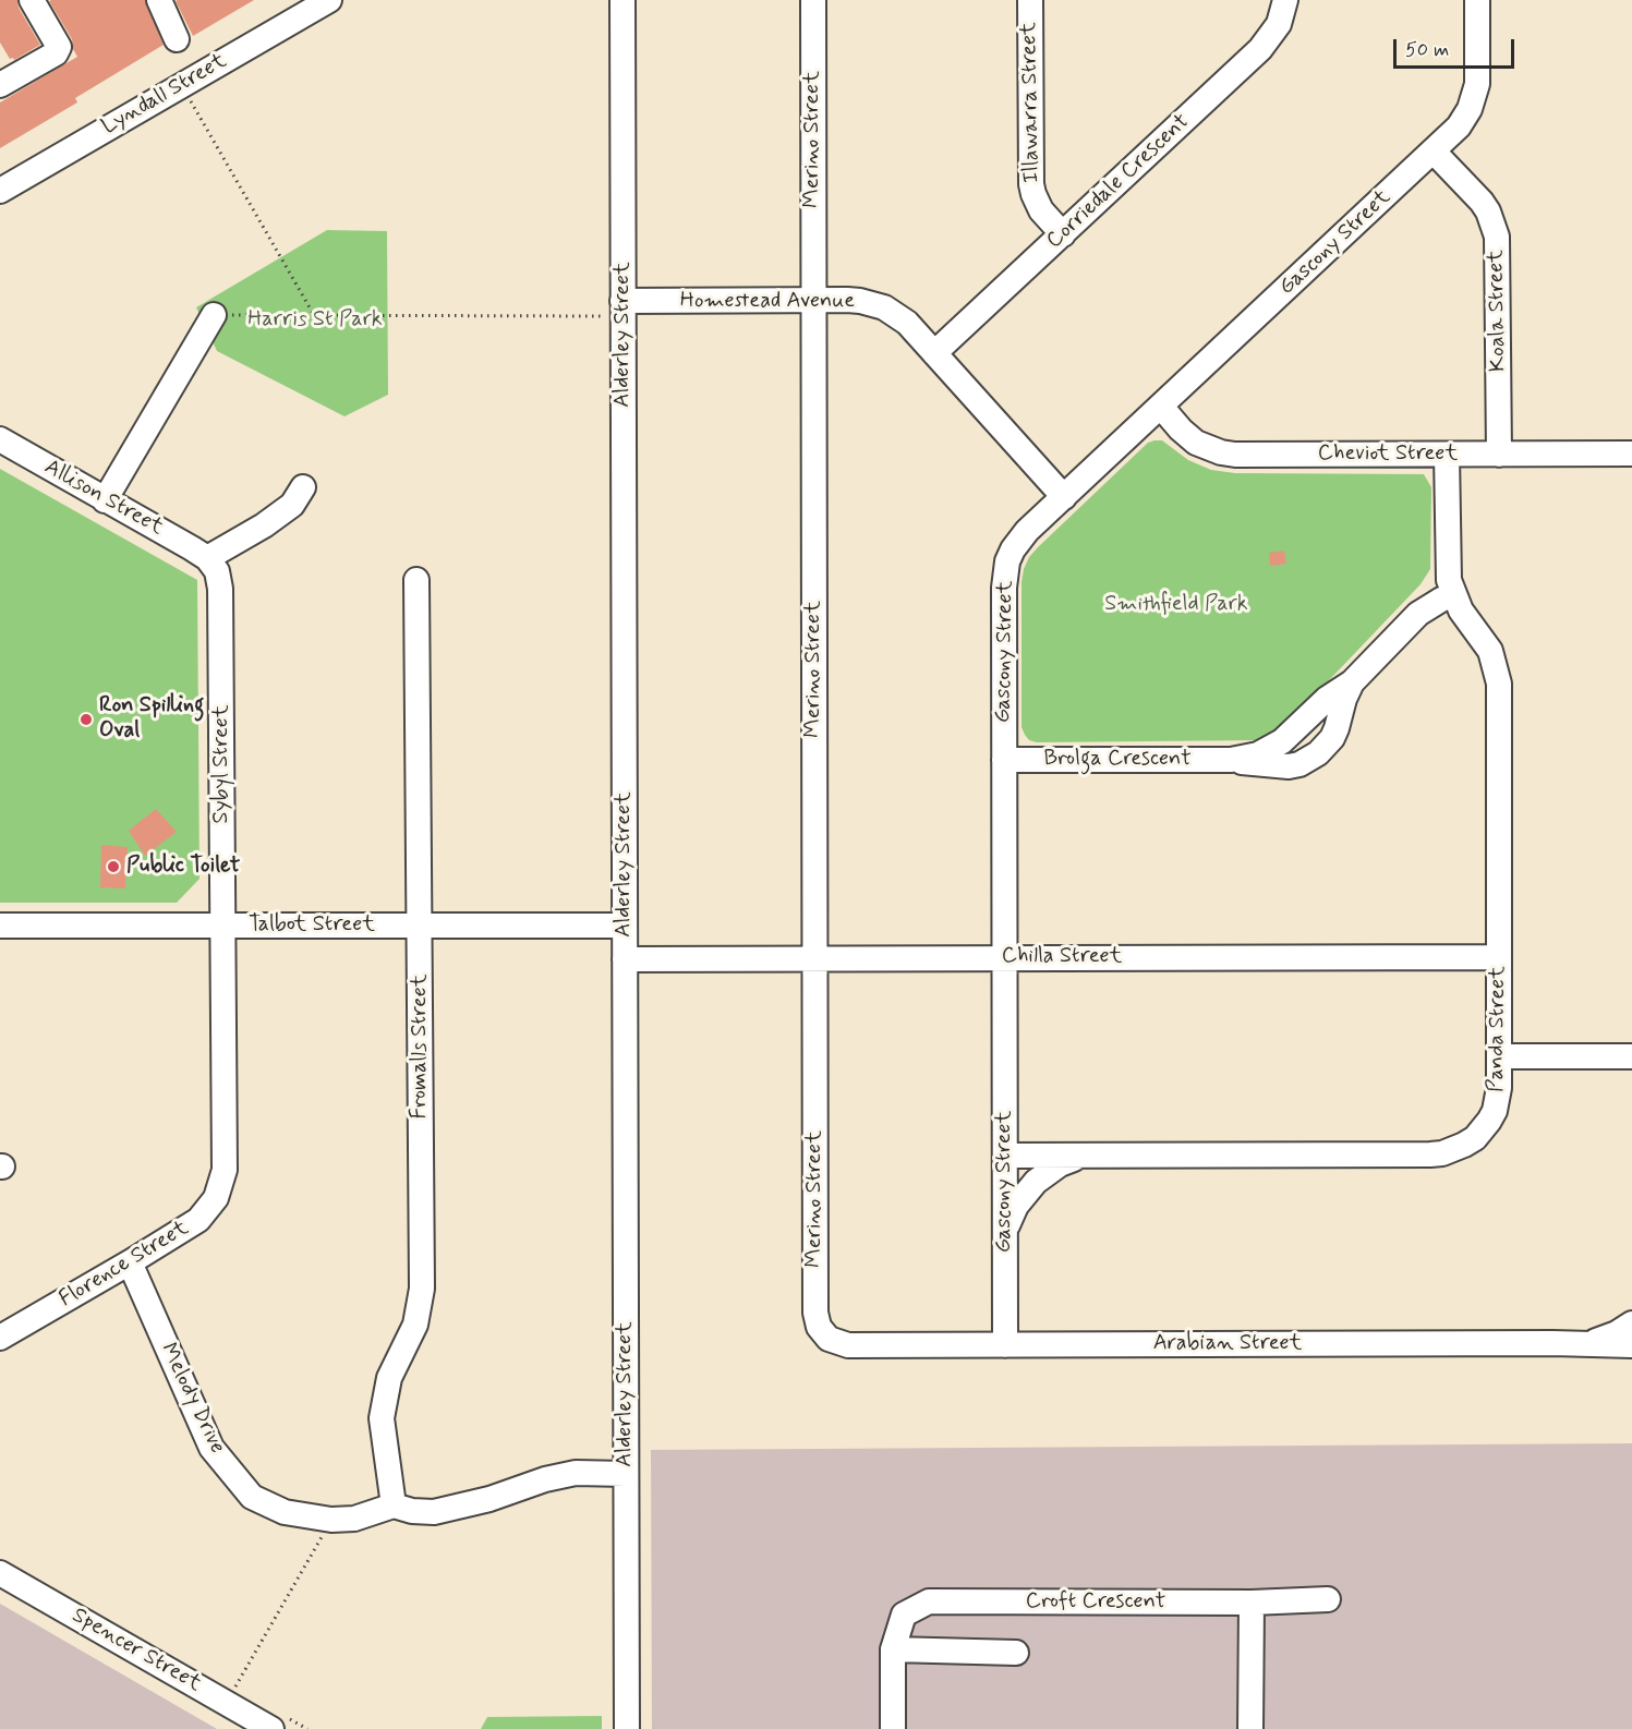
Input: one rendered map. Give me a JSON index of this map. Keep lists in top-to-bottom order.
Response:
{
  "streets": {
    "street": [
      "Lyndall Street",
      "Illawarra Street",
      "Merino Street",
      "Corriedale Crescent",
      "Gascony Street",
      "Homestead Avenue",
      "Koala Street",
      "Alderley Street",
      "Cheviot Street",
      "Allison Street",
      "Brolga Crescent",
      "Sybyl Street",
      "Talbot Street",
      "Chilla Street",
      "Panda Street",
      "Fromalls Street",
      "Florence Street",
      "Arabian Street",
      "Melody Drive",
      "Croft Crescent",
      "Spencer Street"
    ]
  },
  "crossings": [
    ["Illawarra Street", "Corriedale Crescent"],
    ["Merino Street", "Homestead Avenue"],
    ["Merino Street", "Chilla Street"],
    ["Merino Street", "Arabian Street"],
    ["Corriedale Crescent", "Homestead Avenue"],
    ["Gascony Street", "Homestead Avenue"],
    ["Gascony Street", "Koala Street"],
    ["Gascony Street", "Cheviot Street"],
    ["Gascony Street", "Brolga Crescent"],
    ["Gascony Street", "Chilla Street"],
    ["Gascony Street", "Panda Street"],
    ["Gascony Street", "Arabian Street"],
    ["Homestead Avenue", "Alderley Street"],
    ["Koala Street", "Cheviot Street"],
    ["Alderley Street", "Talbot Street"],
    ["Alderley Street", "Chilla Street"],
    ["Alderley Street", "Melody Drive"],
    ["Cheviot Street", "Panda Street"],
    ["Allison Street", "Sybyl Street"],
    ["Brolga Crescent", "Panda Street"],
    ["Sybyl Street", "Talbot Street"],
    ["Sybyl Street", "Florence Street"],
    ["Talbot Street", "Fromalls Street"],
    ["Chilla Street", "Panda Street"],
    ["Fromalls Street", "Melody Drive"],
    ["Florence Street", "Melody Drive"]
  ],
  "parks": ["Harris St Park", "Smithfield Park"],
  "places": ["Ron Spilling Oval", "Public Toilet"],
  "scale_bar": "50 m"
}
